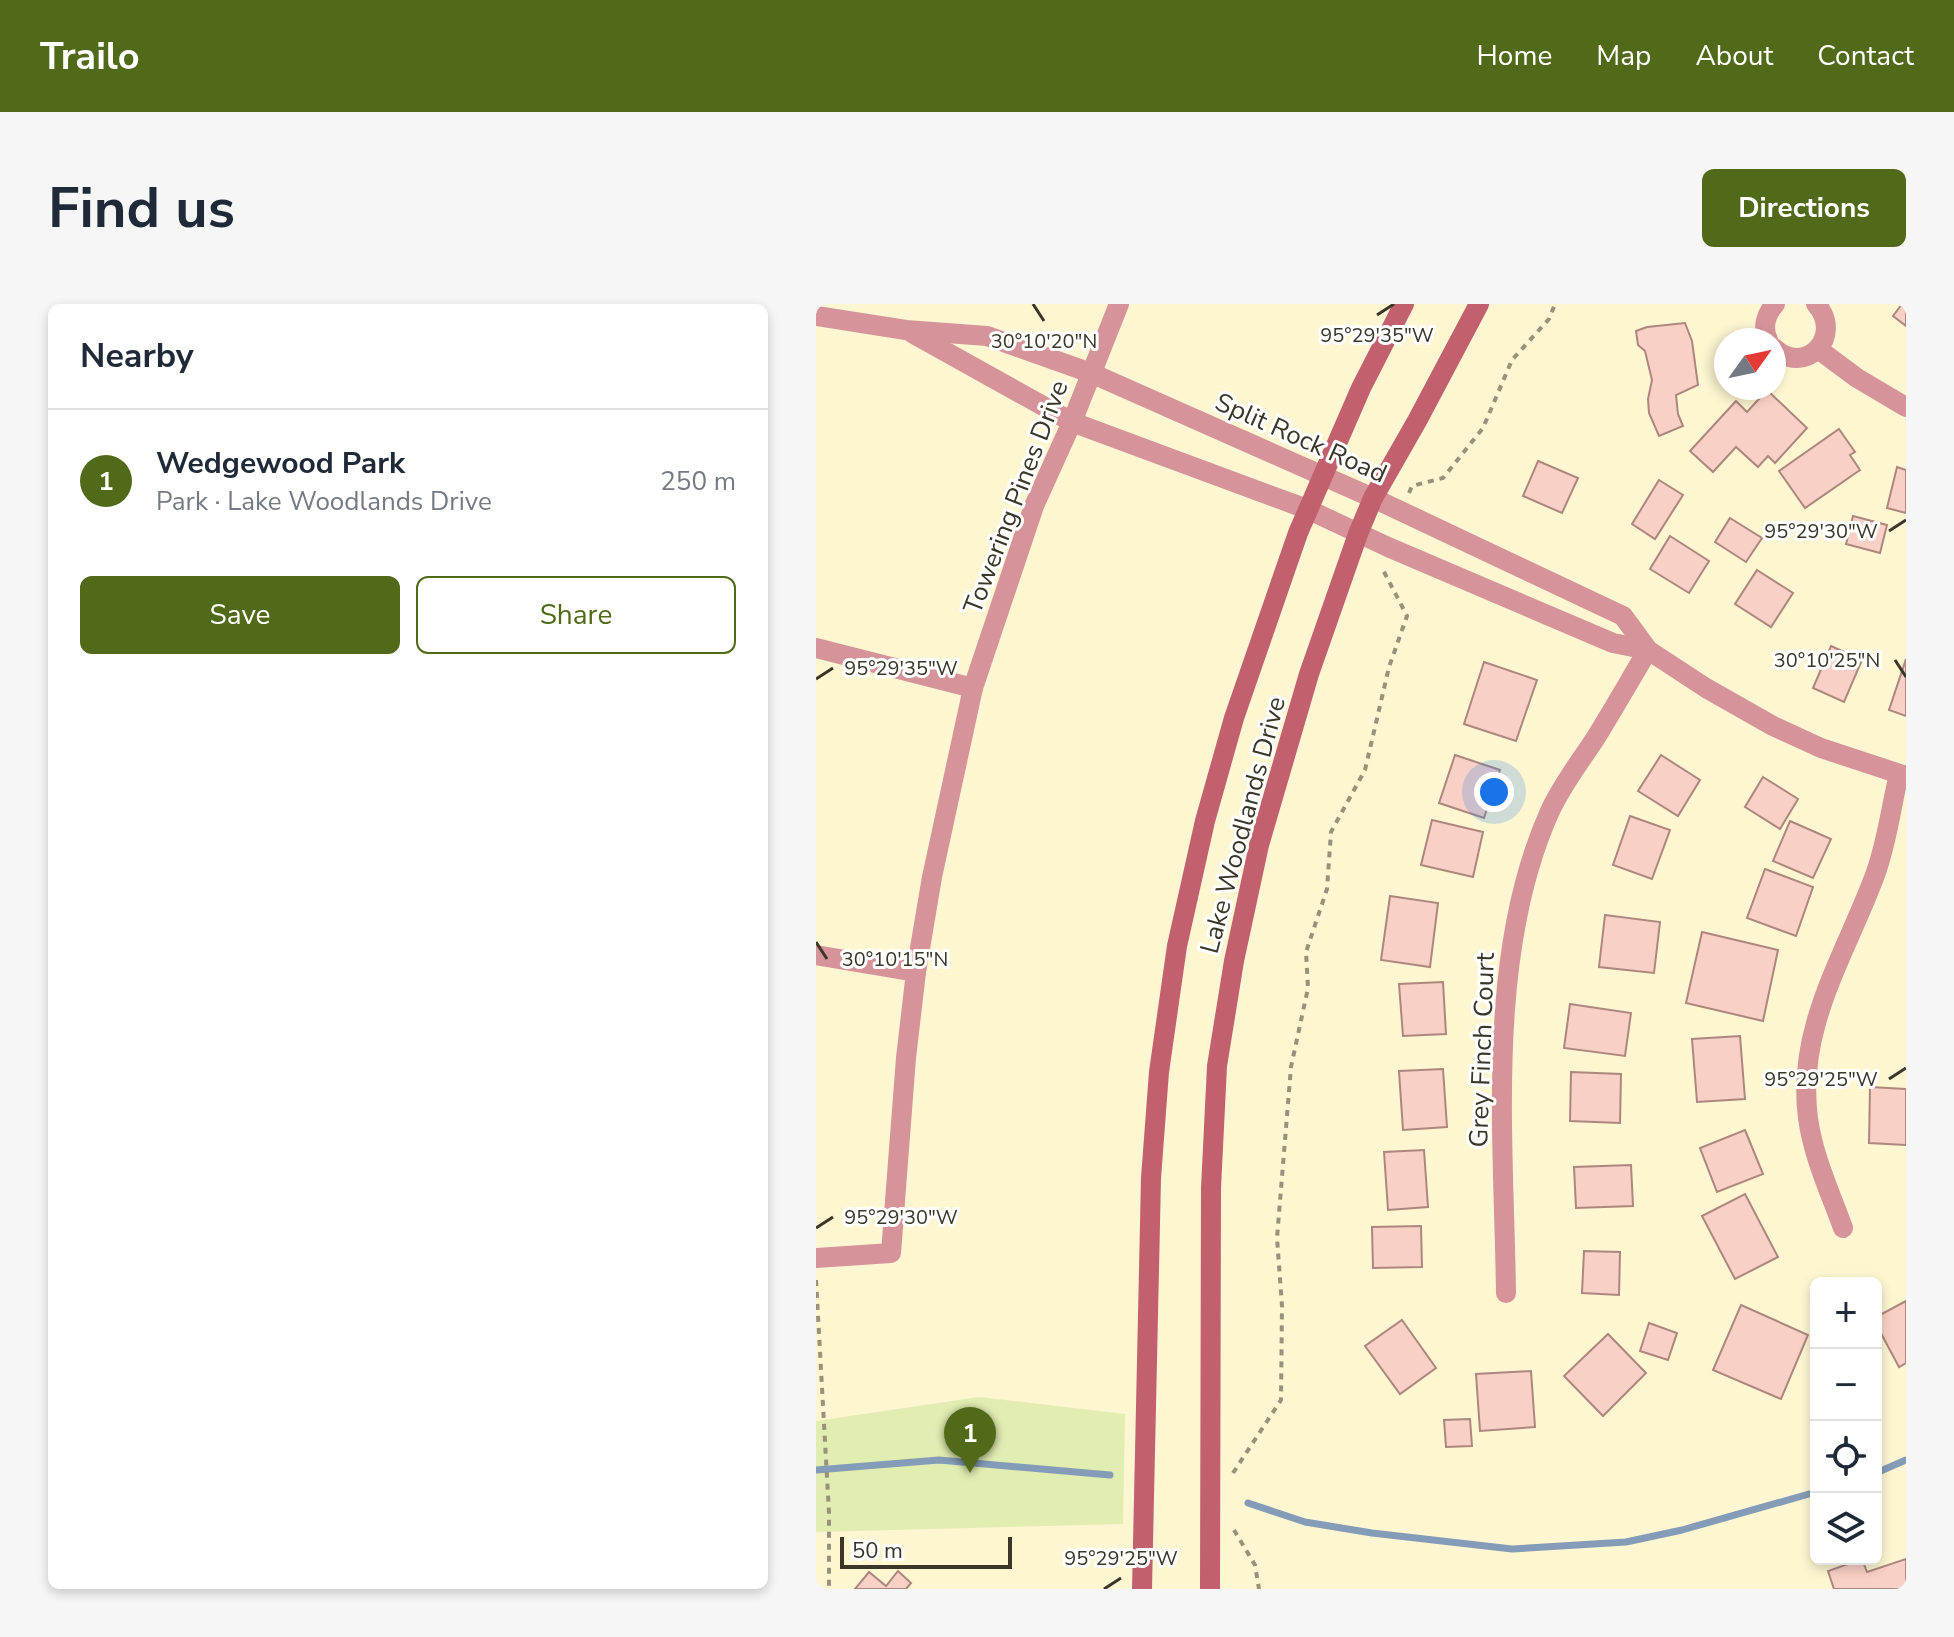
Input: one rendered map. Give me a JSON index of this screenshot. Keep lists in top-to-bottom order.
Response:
{
  "streets": {
    "main road": ["Lake Woodlands Drive"],
    "street": ["Split Rock Road", "Towering Pines Drive", "Grey Finch Court"]
  },
  "crossings": [
    ["Split Rock Road", "Towering Pines Drive"],
    ["Split Rock Road", "Lake Woodlands Drive"],
    ["Split Rock Road", "Grey Finch Court"]
  ],
  "scale_bar": "50 m",
  "north": "top right",
  "page": {
    "header": "Trailo",
    "nav": [
      "Home",
      "Map",
      "About",
      "Contact"
    ],
    "buttons": [
      "Directions",
      ["Save", "Share"]
    ],
    "title": "Find us",
    "heading": "Nearby",
    "list": [
      {
        "mark": "1",
        "name": "Wedgewood Park",
        "note": "Park · Lake Woodlands Drive",
        "value": "250 m"
      }
    ],
    "map_buttons": ["+", "−"],
    "pins": "1",
    "scale": "50 m"
  },
  "coordinates": [
    "95°29'35\"W",
    "30°10'20\"N",
    "95°29'30\"W",
    "30°10'25\"N",
    "30°10'15\"N",
    "95°29'25\"W"
  ]
}
